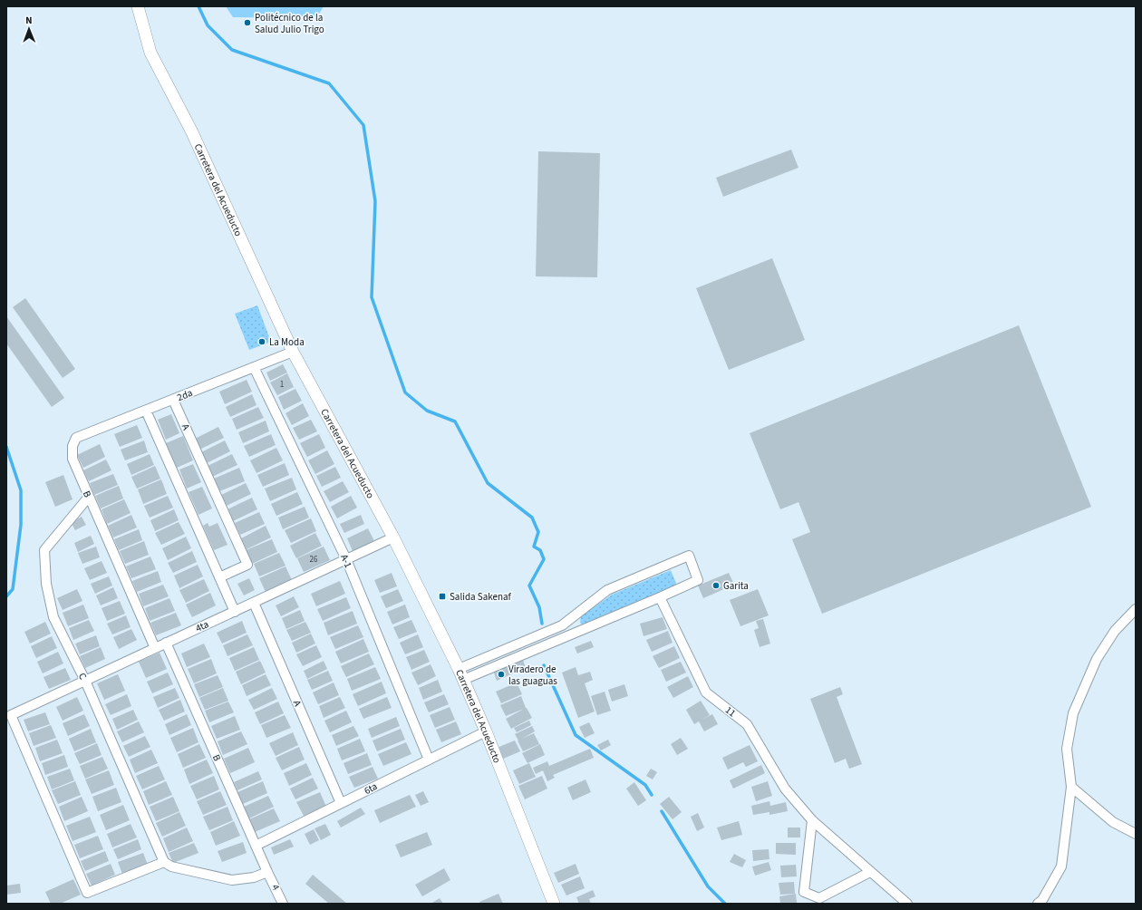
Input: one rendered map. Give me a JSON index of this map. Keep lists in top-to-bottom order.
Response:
{
  "streets": {
    "street": [
      "Carretera del Acueducto",
      "2da",
      "A",
      "B",
      "A-1",
      "4ta",
      "C",
      "11",
      "6ta",
      "4"
    ]
  },
  "crossings": [
    ["Carretera del Acueducto", "2da"],
    ["Carretera del Acueducto", "4ta"],
    ["Carretera del Acueducto", "6ta"],
    ["2da", "A"],
    ["2da", "B"],
    ["2da", "A-1"],
    ["A", "4ta"],
    ["A", "6ta"],
    ["B", "4ta"],
    ["B", "C"],
    ["B", "6ta"],
    ["B", "4"],
    ["A-1", "4ta"],
    ["A-1", "6ta"],
    ["4ta", "C"]
  ],
  "places": {
    "other": [
      "Politécnico de la Salud Julio Trigo",
      "La Moda",
      "Garita",
      "Viradero de las guaguas"
    ],
    "transit": ["Salida Sakenaf"]
  },
  "house_numbers": ["1", "26"],
  "north": "top"
}
